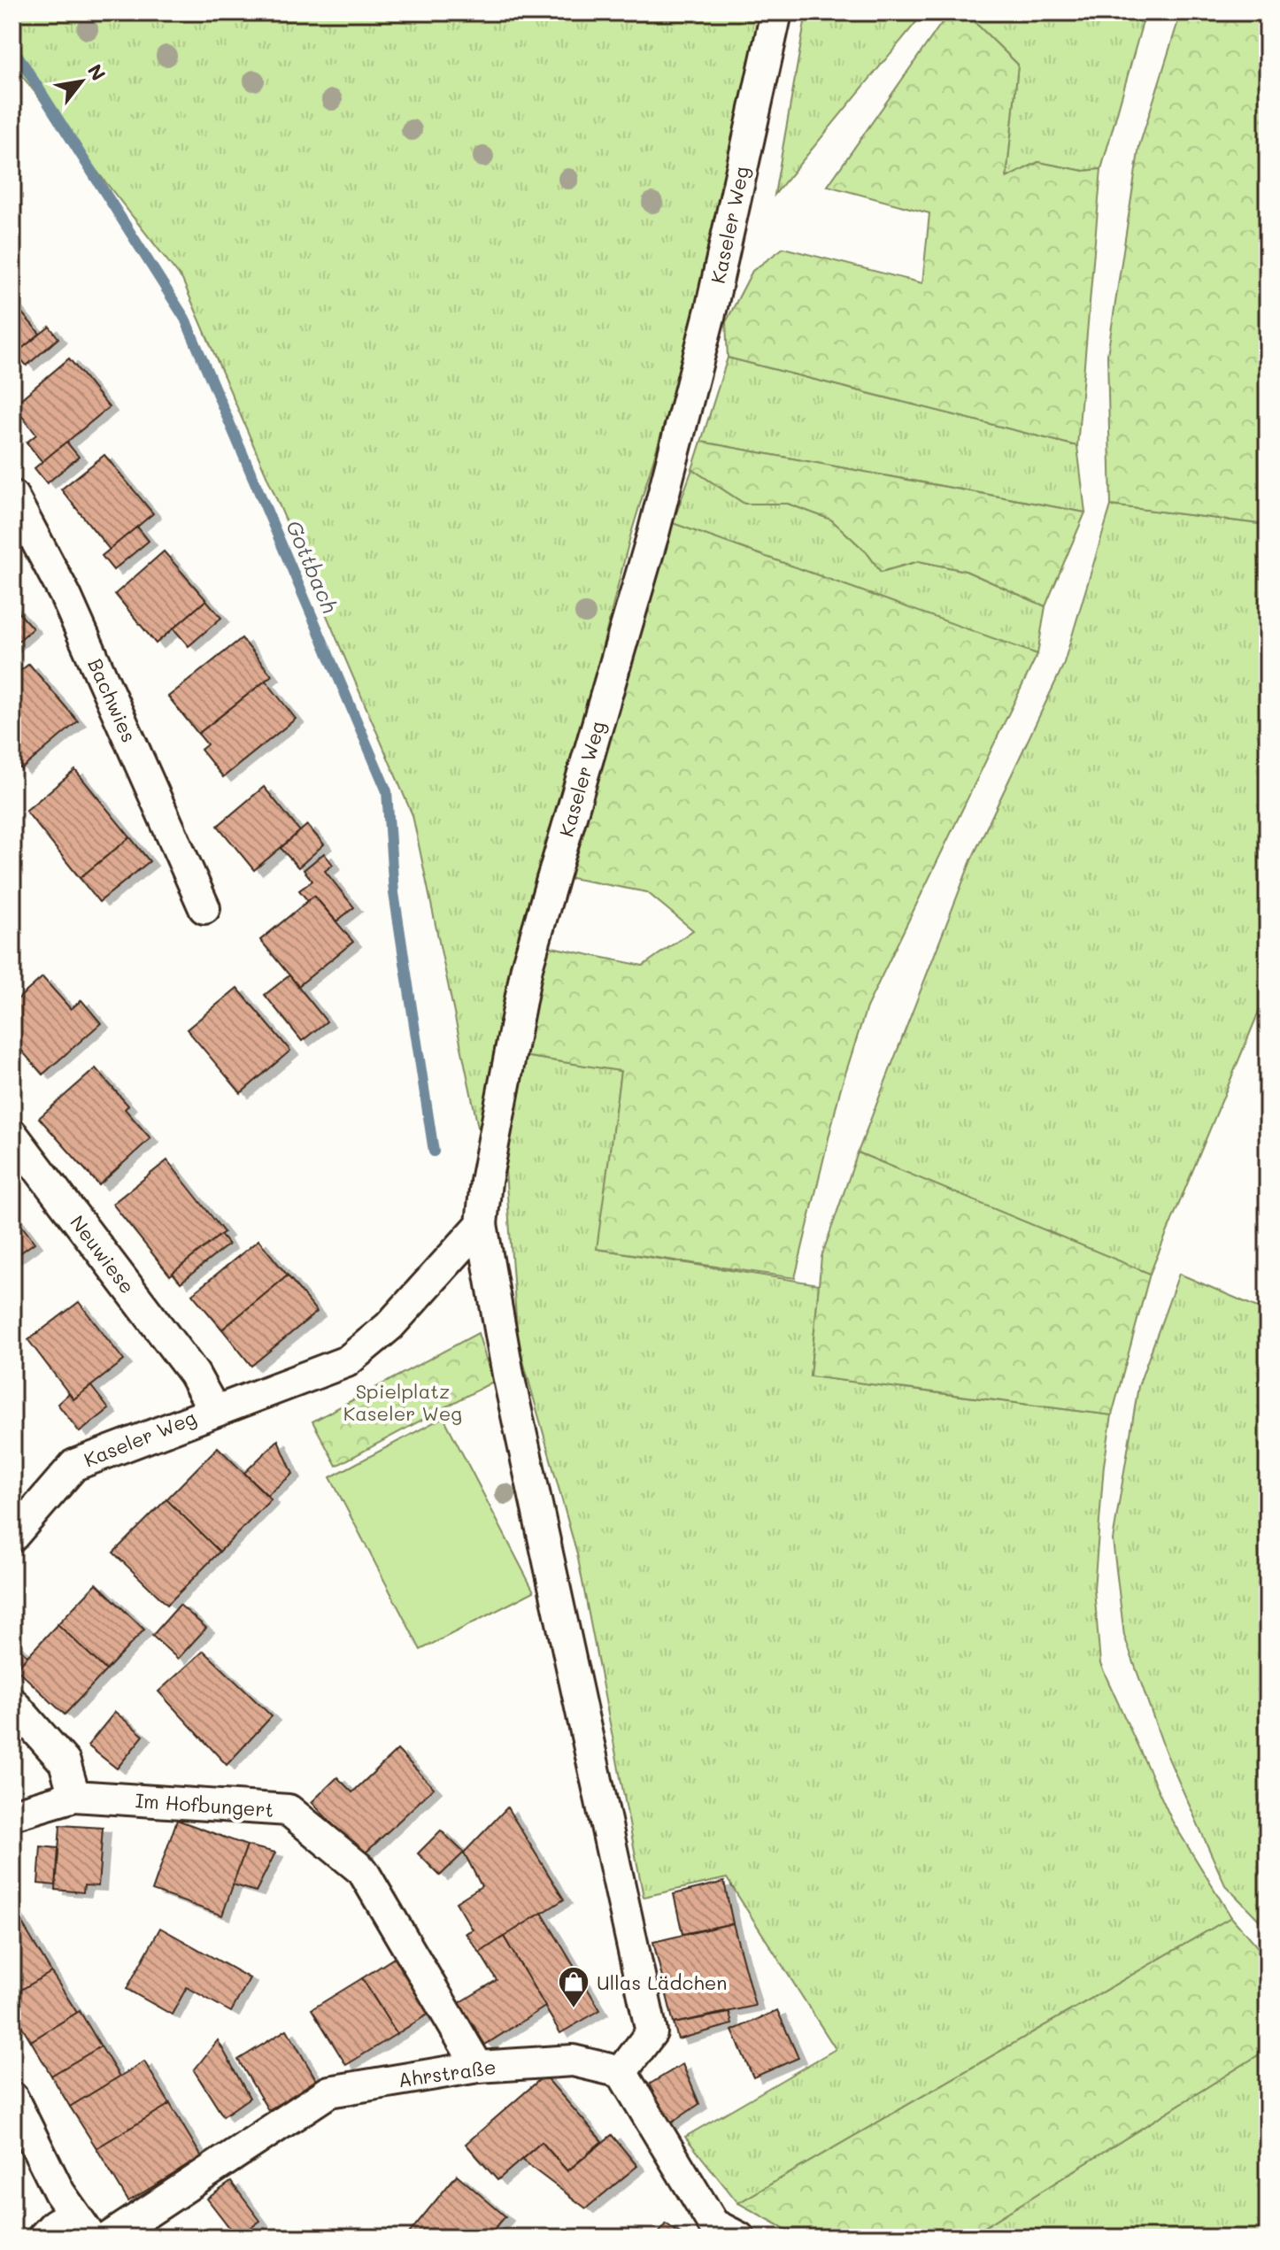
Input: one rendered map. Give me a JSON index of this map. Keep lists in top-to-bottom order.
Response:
{
  "streets": {
    "street": [
      "Kaseler Weg",
      "Bachwies",
      "Neuwiese",
      "Im Hofbungert",
      "Ahrstraße"
    ]
  },
  "crossings": [
    ["Kaseler Weg", "Neuwiese"],
    ["Im Hofbungert", "Ahrstraße"]
  ],
  "water": ["Gottbach"],
  "parks": ["Spielplatz Kaseler Weg"],
  "places": {
    "shop": ["Ullas Lädchen"]
  },
  "north": "top right"
}
